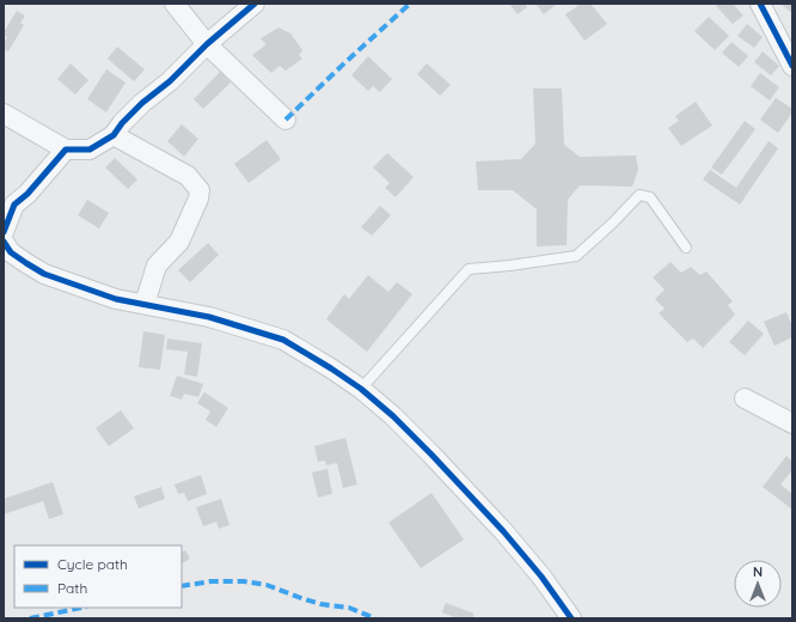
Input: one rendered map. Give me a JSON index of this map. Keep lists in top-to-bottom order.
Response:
{
  "legend": ["Cycle path", "Path"],
  "north": "top"
}
